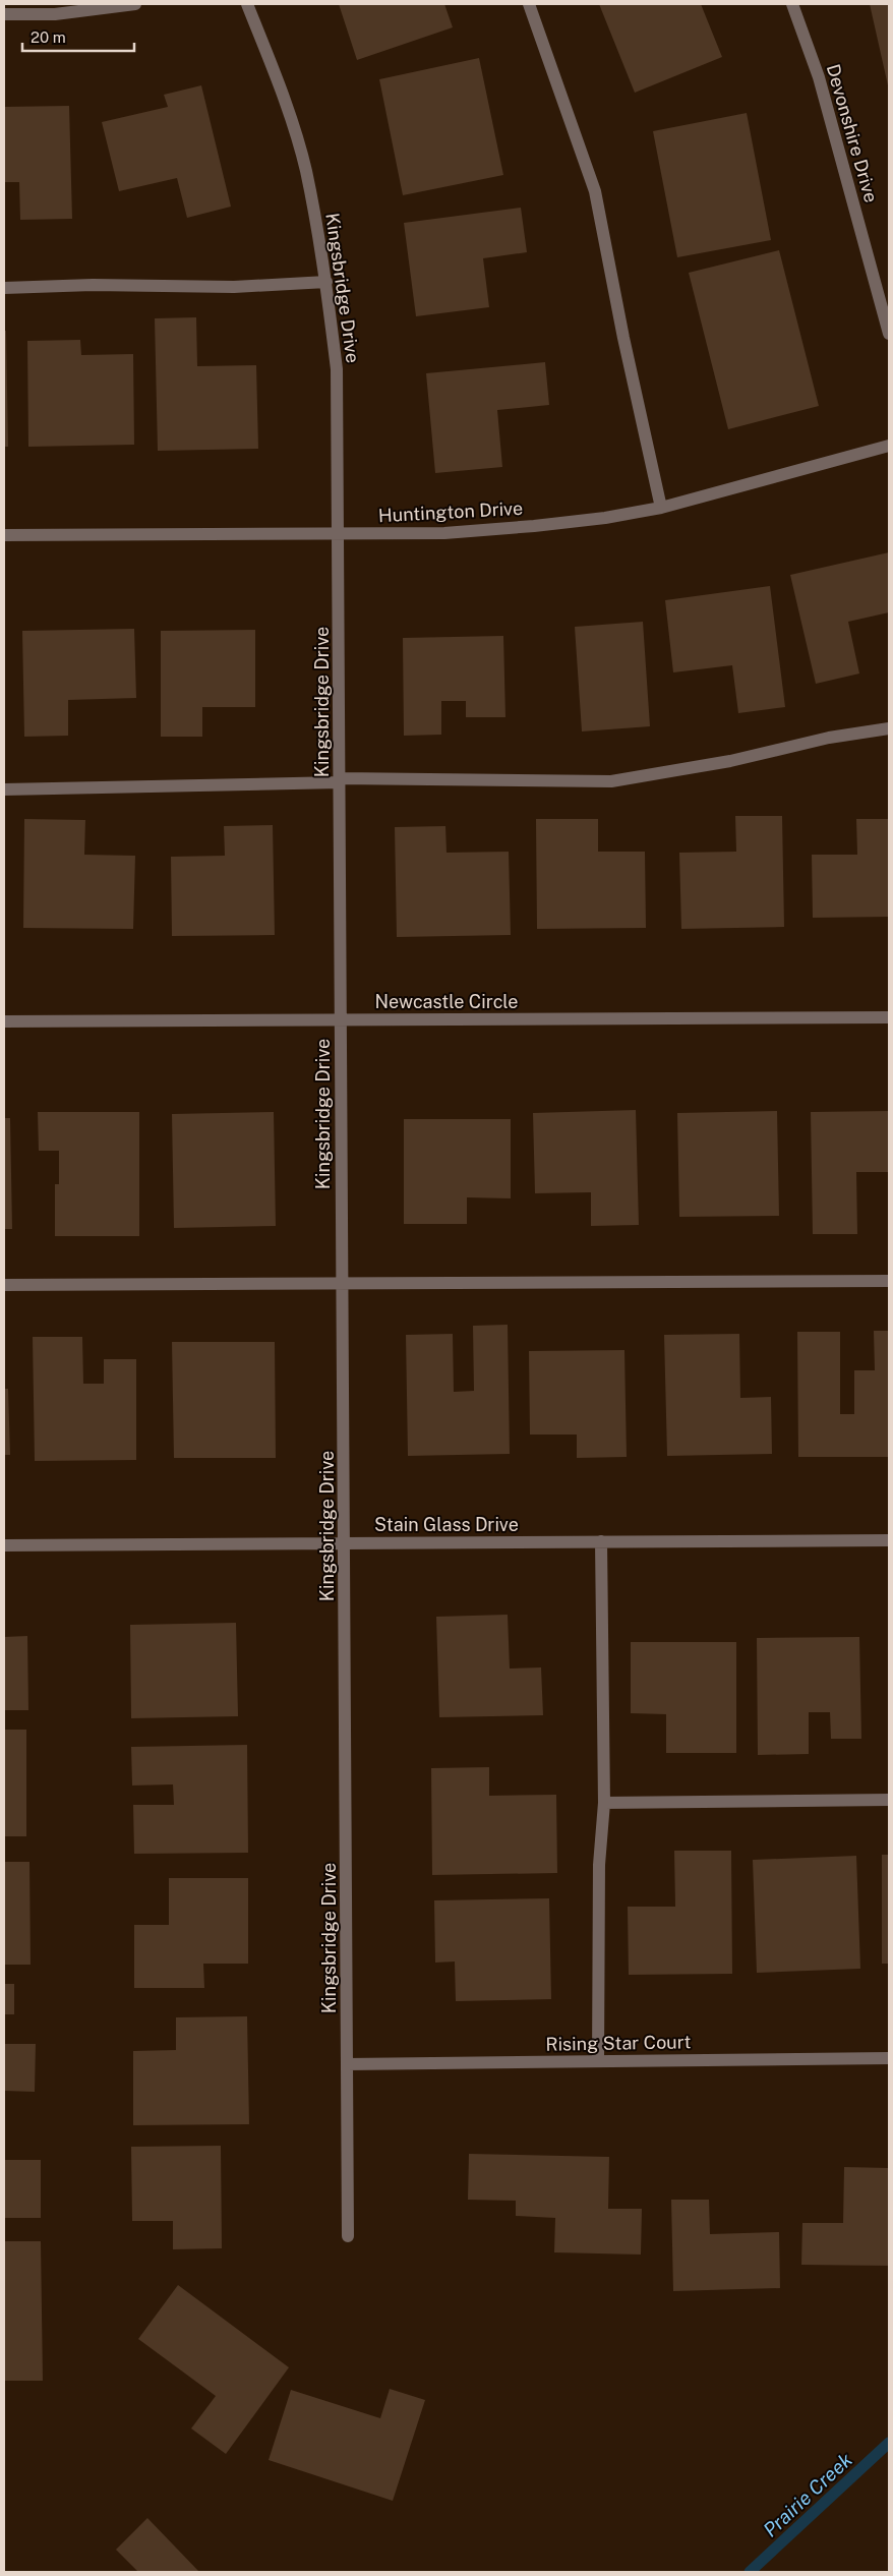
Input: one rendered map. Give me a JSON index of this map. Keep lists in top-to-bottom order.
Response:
{
  "streets": {
    "street": [
      "Devonshire Drive",
      "Kingsbridge Drive",
      "Huntington Drive",
      "Newcastle Circle",
      "Stain Glass Drive",
      "Rising Star Court"
    ]
  },
  "crossings": [
    ["Kingsbridge Drive", "Huntington Drive"],
    ["Kingsbridge Drive", "Newcastle Circle"],
    ["Kingsbridge Drive", "Stain Glass Drive"],
    ["Kingsbridge Drive", "Rising Star Court"]
  ],
  "water": ["Prairie Creek"],
  "scale_bar": "20 m"
}
